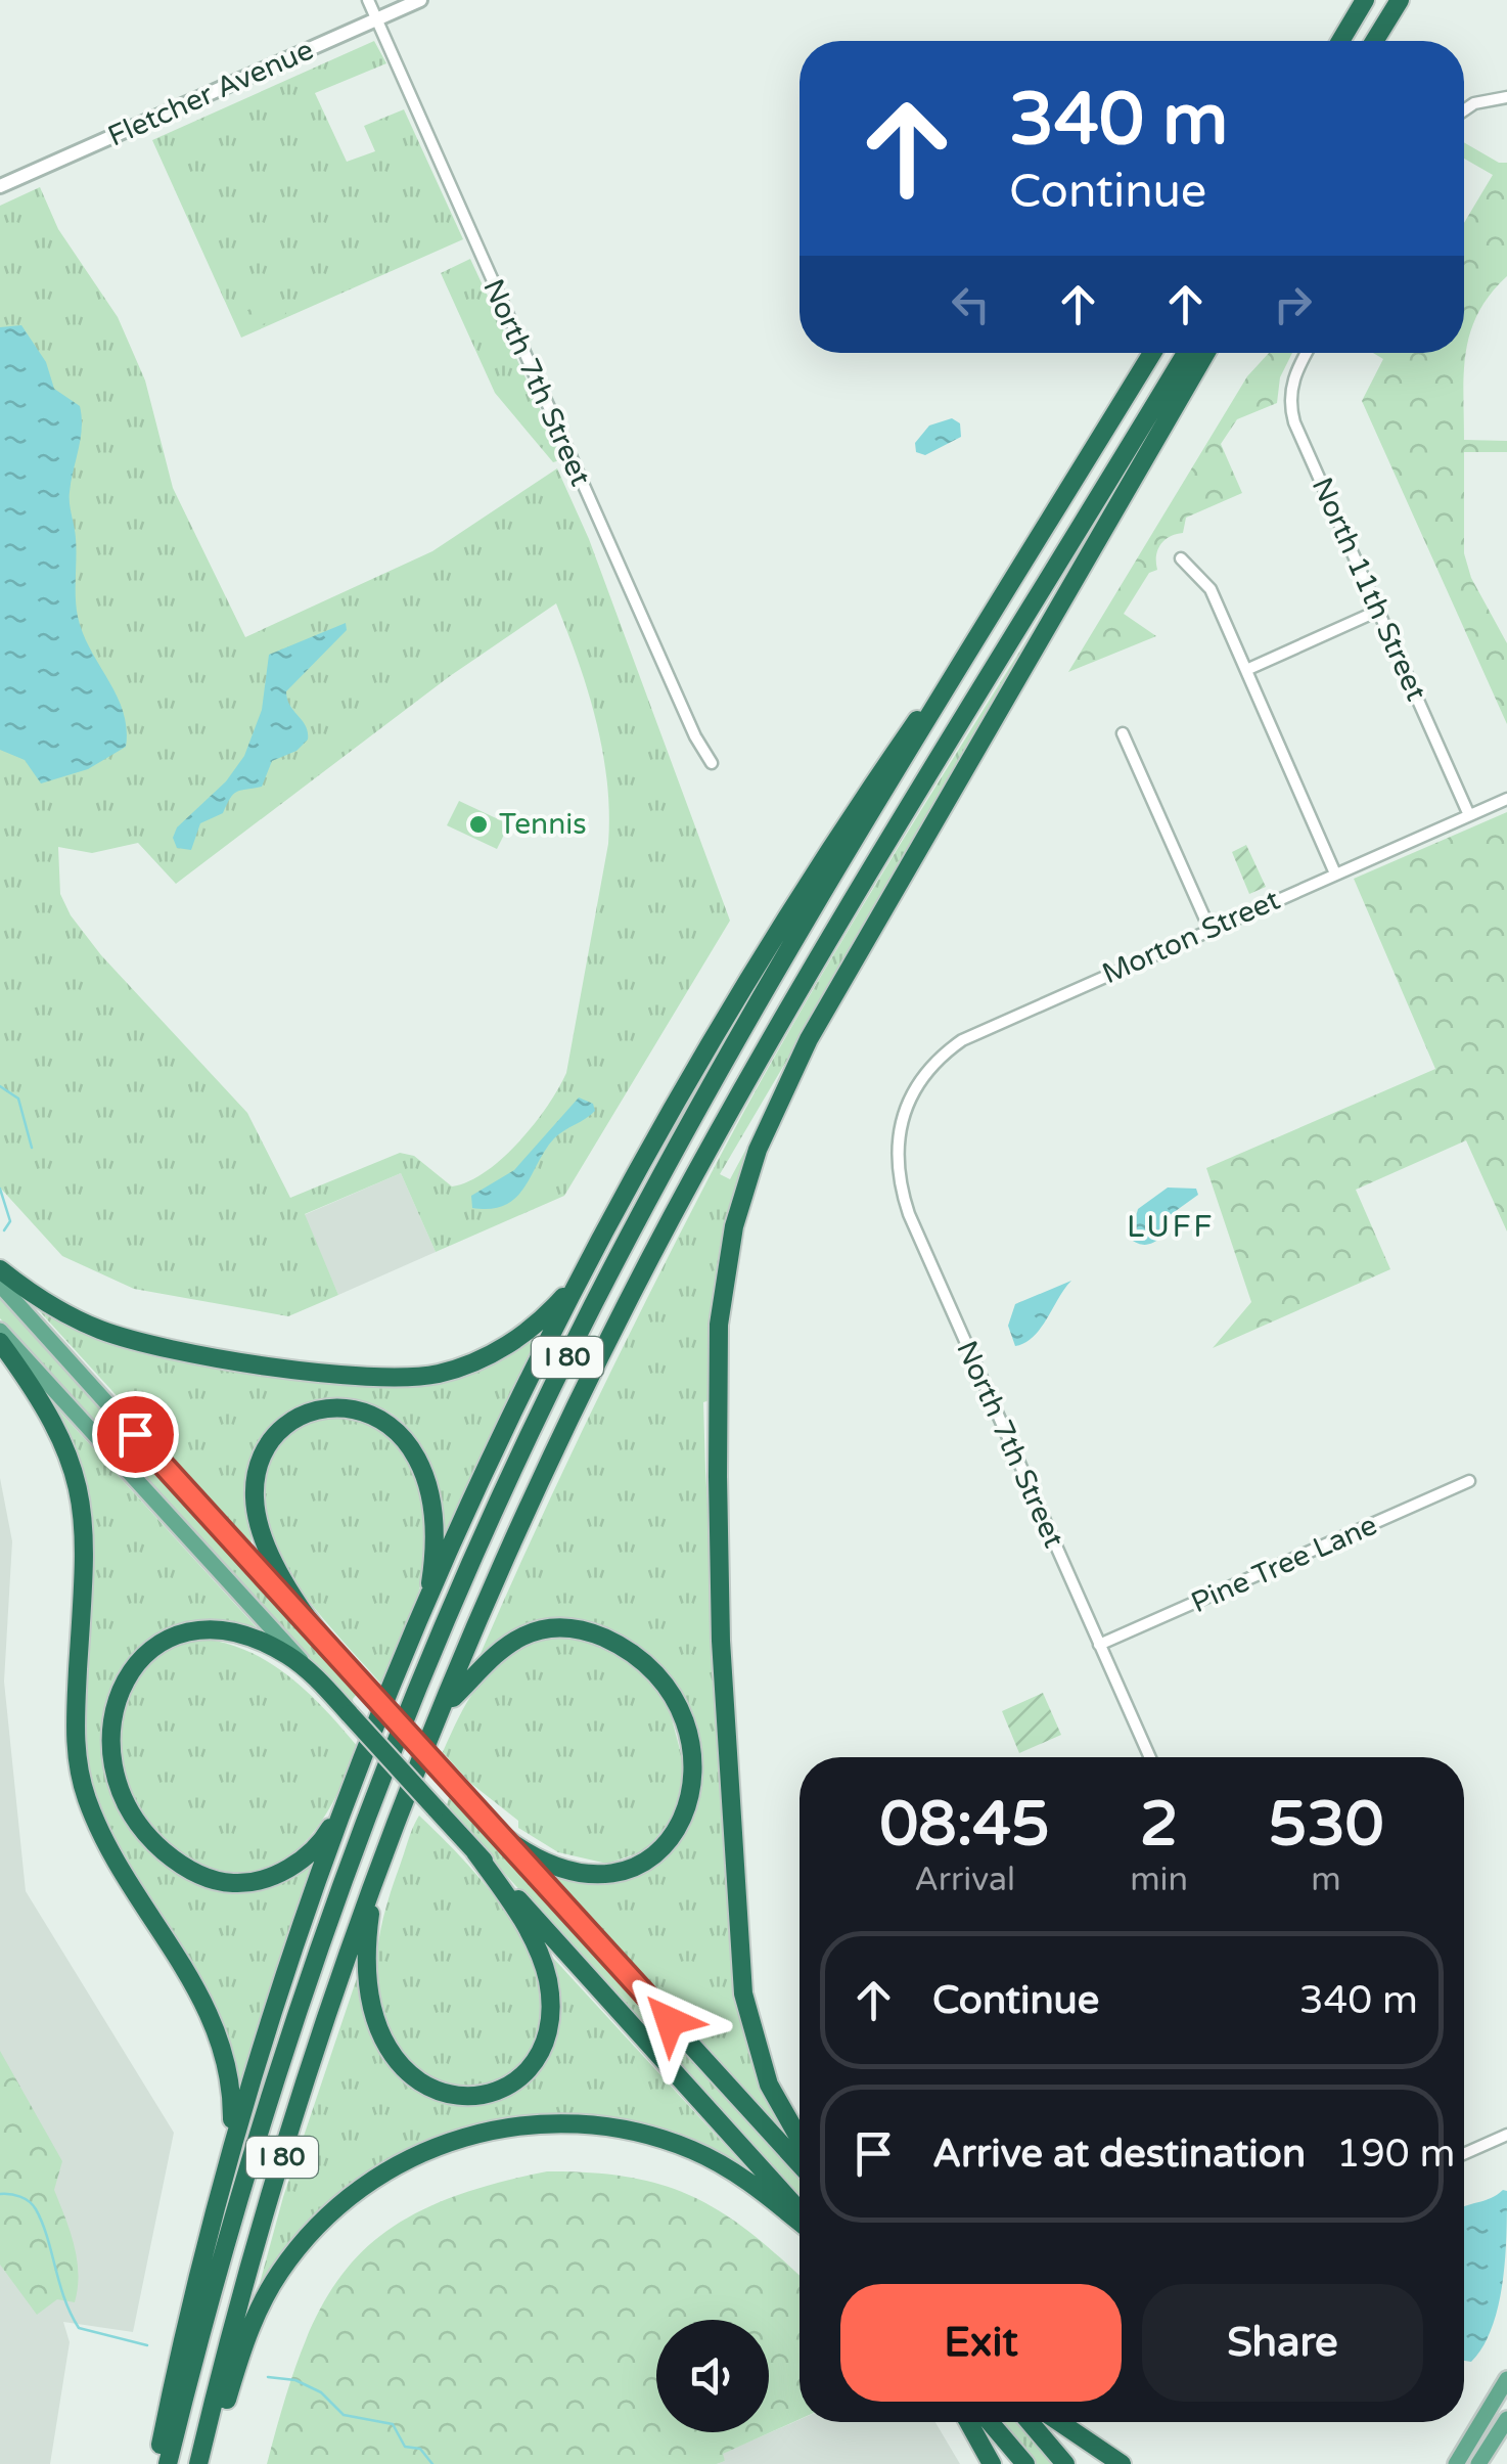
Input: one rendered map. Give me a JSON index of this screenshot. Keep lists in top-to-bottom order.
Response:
{
  "streets": {
    "highway": ["I 80"],
    "street": [
      "Fletcher Avenue",
      "North 7th Street",
      "North 11th Street",
      "Morton Street",
      "Pine Tree Lane"
    ]
  },
  "crossings": [
    ["Fletcher Avenue", "North 7th Street"],
    ["North 7th Street", "Morton Street"],
    ["North 7th Street", "Pine Tree Lane"],
    ["North 11th Street", "Morton Street"]
  ],
  "districts": ["LUFF"],
  "places": ["Tennis"],
  "page": {
    "turn": ["340 m", "Continue"],
    "eta": [
      "08:45",
      "Arrival",
      "2",
      "min",
      "530",
      "m"
    ],
    "list": [
      {
        "name": "Continue",
        "value": "340 m"
      },
      {
        "name": "Arrive at destination",
        "value": "190 m"
      }
    ],
    "buttons": ["Exit", "Share"]
  }
}
